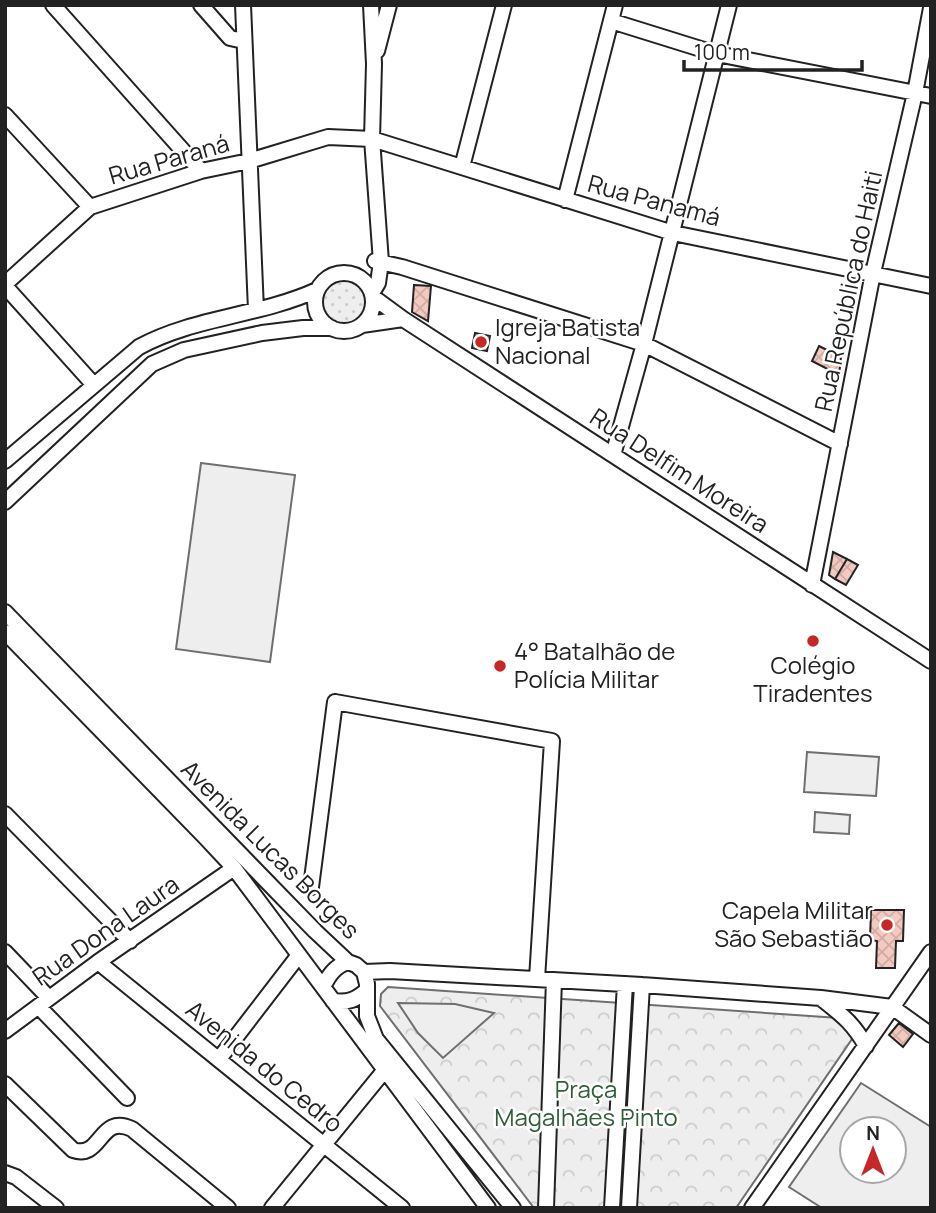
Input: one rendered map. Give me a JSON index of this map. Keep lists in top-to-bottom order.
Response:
{
  "streets": {
    "street": [
      "Rua Paraná",
      "Rua Panamá",
      "Rua República do Haiti",
      "Rua Delfim Moreira",
      "Avenida Lucas Borges",
      "Rua Dona Laura",
      "Avenida do Cedro"
    ]
  },
  "crossings": [
    ["Rua Paraná", "Rua Panamá"],
    ["Rua Panamá", "Rua República do Haiti"],
    ["Rua República do Haiti", "Rua Delfim Moreira"],
    ["Avenida Lucas Borges", "Rua Dona Laura"],
    ["Rua Dona Laura", "Avenida do Cedro"]
  ],
  "parks": ["Praça Magalhães Pinto"],
  "places": [
    "Igreja Batista Nacional",
    "Colégio Tiradentes",
    "4° Batalhão de Polícia Militar",
    "Capela Militar São Sebastião"
  ],
  "scale_bar": "100 m",
  "north": "top"
}
